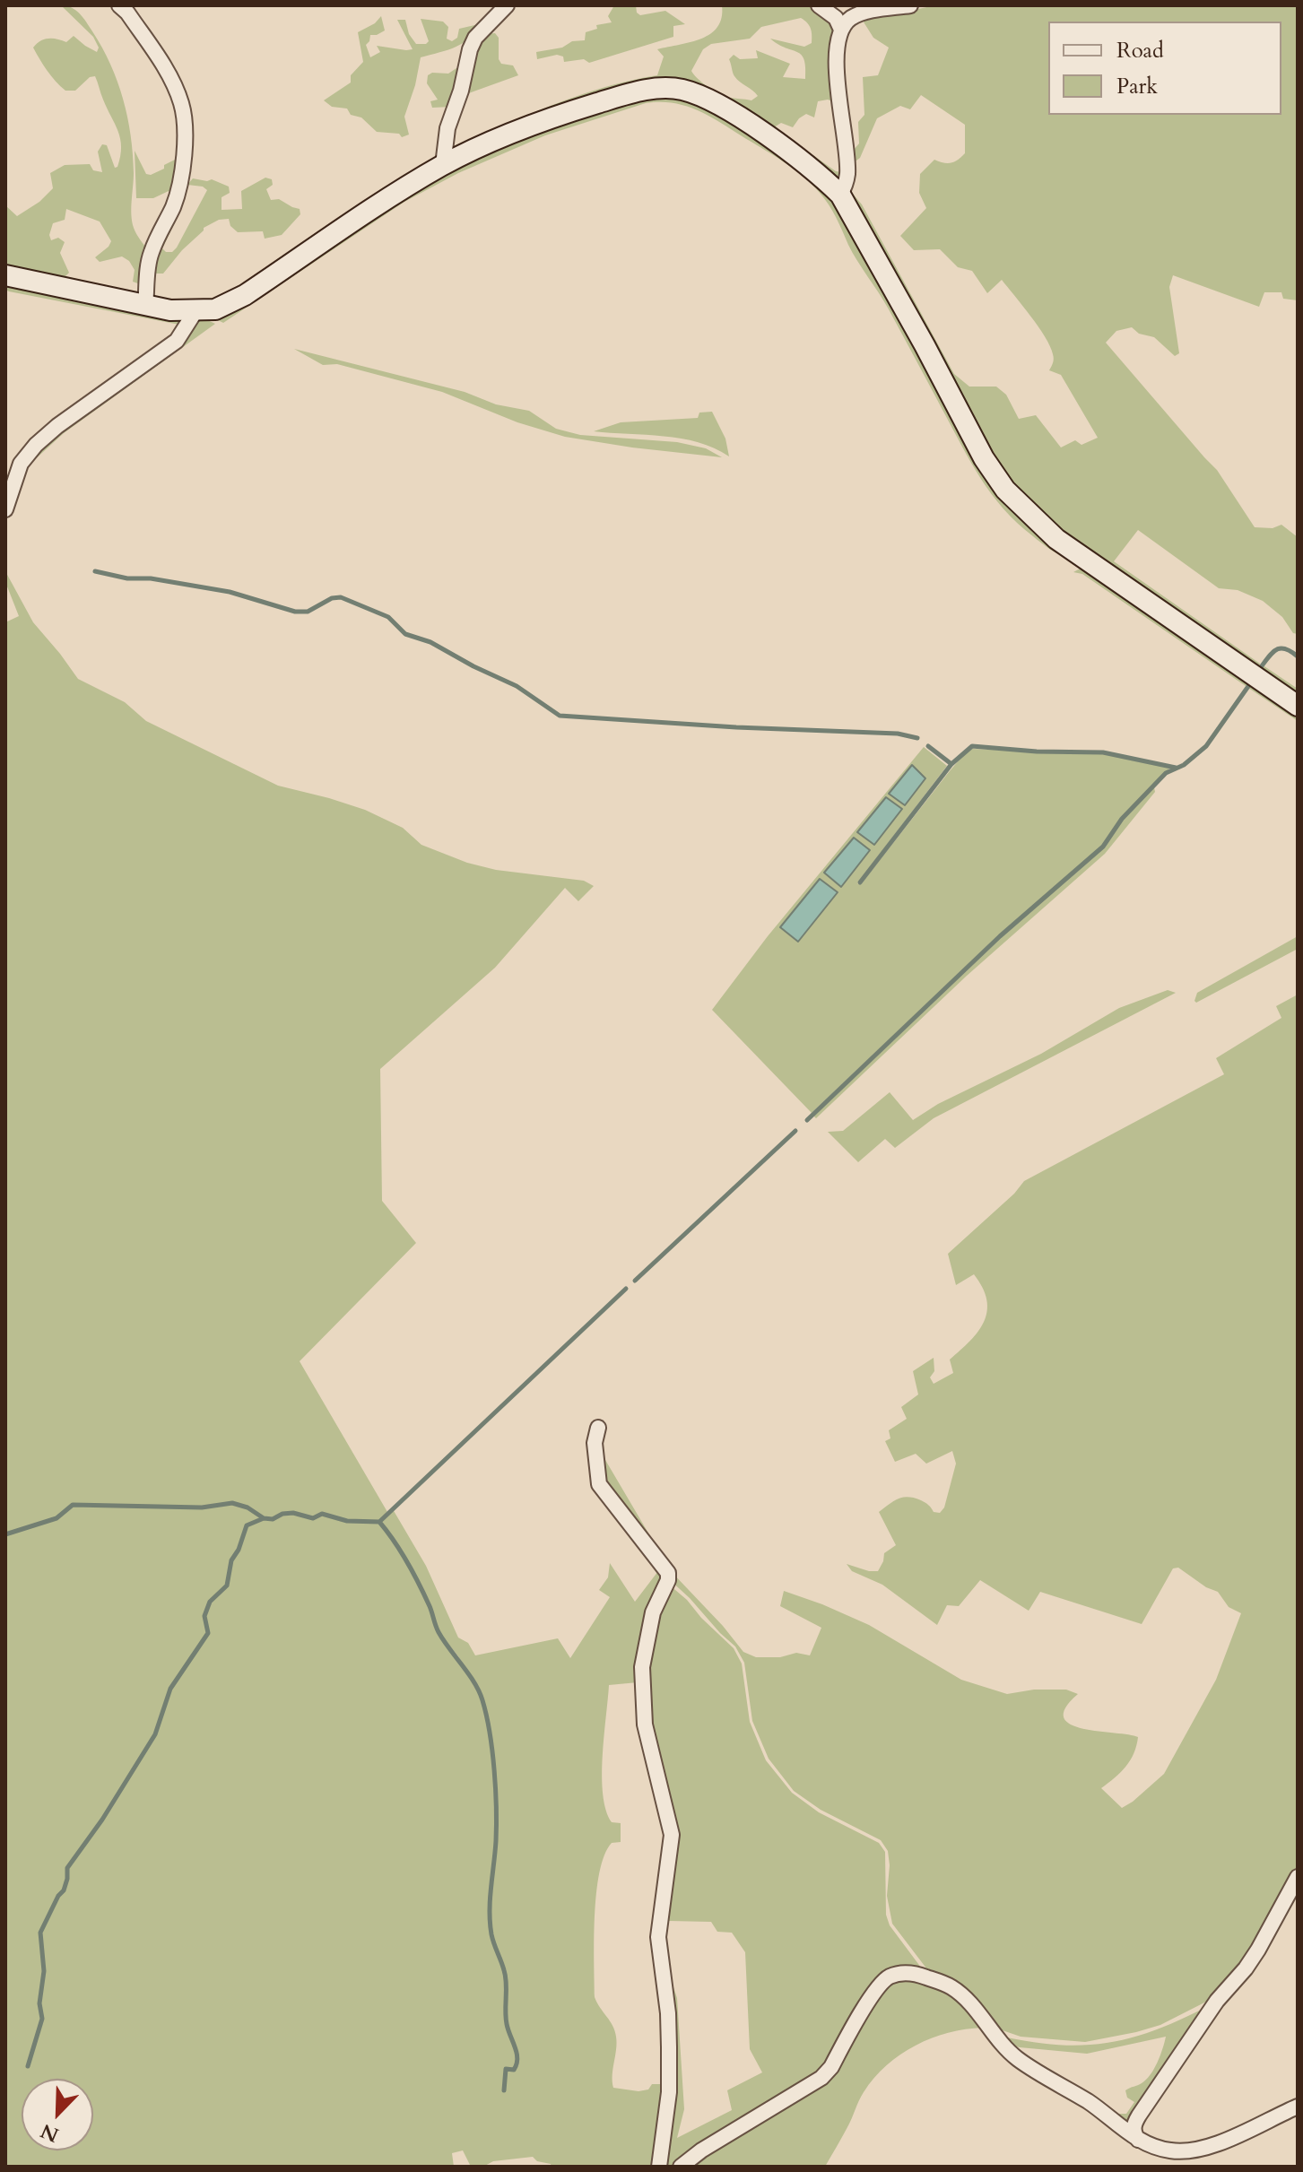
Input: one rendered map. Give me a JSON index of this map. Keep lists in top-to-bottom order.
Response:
{
  "legend": ["Road", "Park"],
  "north": "bottom left"
}
